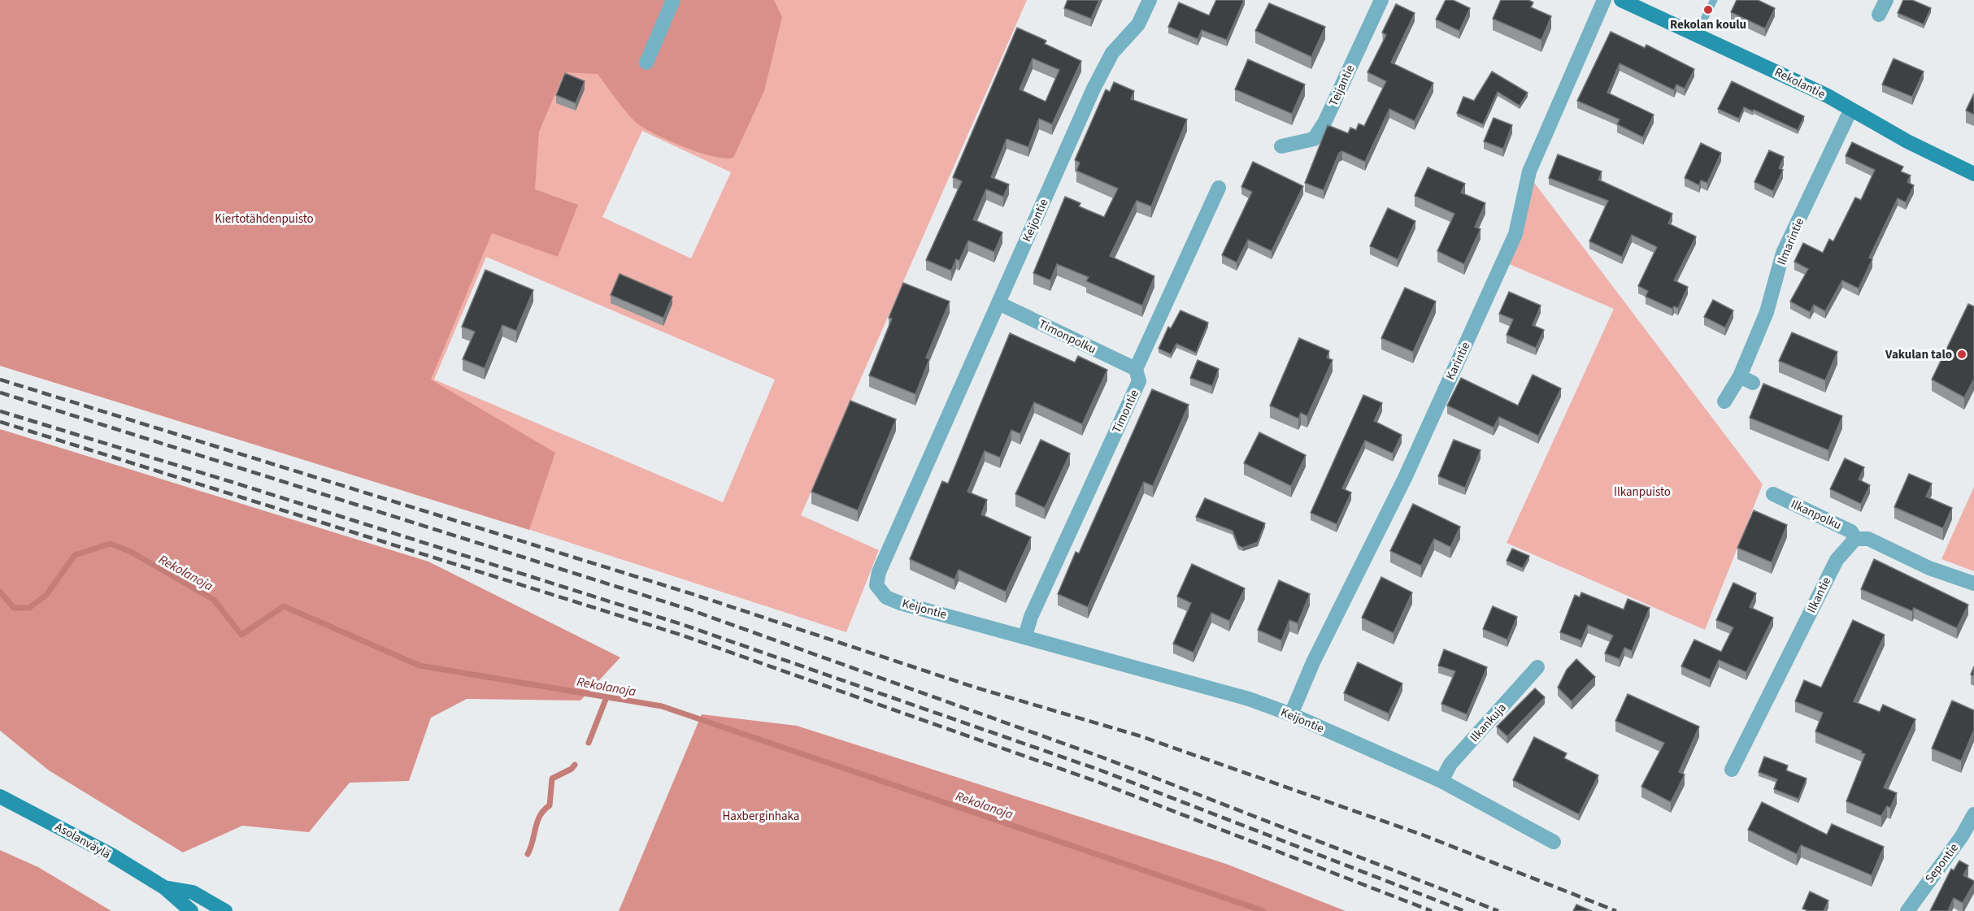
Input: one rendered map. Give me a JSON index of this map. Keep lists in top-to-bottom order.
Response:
{
  "streets": {
    "main road": ["Rekolantie", "Asolanväylä"],
    "street": [
      "Teijantie",
      "Keijontie",
      "Ilmarintie",
      "Timonpolku",
      "Karintie",
      "Timontie",
      "Ilkanpolku",
      "Ilkantie",
      "Ilkankuja",
      "Sepontie"
    ]
  },
  "crossings": [
    ["Rekolantie", "Ilmarintie"],
    ["Keijontie", "Timonpolku"],
    ["Keijontie", "Karintie"],
    ["Keijontie", "Timontie"],
    ["Keijontie", "Ilkankuja"],
    ["Timonpolku", "Timontie"],
    ["Ilkanpolku", "Ilkantie"]
  ],
  "water": ["Rekolanoja"],
  "parks": ["Kiertotähdenpuisto", "Ilkanpuisto", "Haxberginhaka"],
  "places": ["Rekolan koulu", "Vakulan talo"]
}
